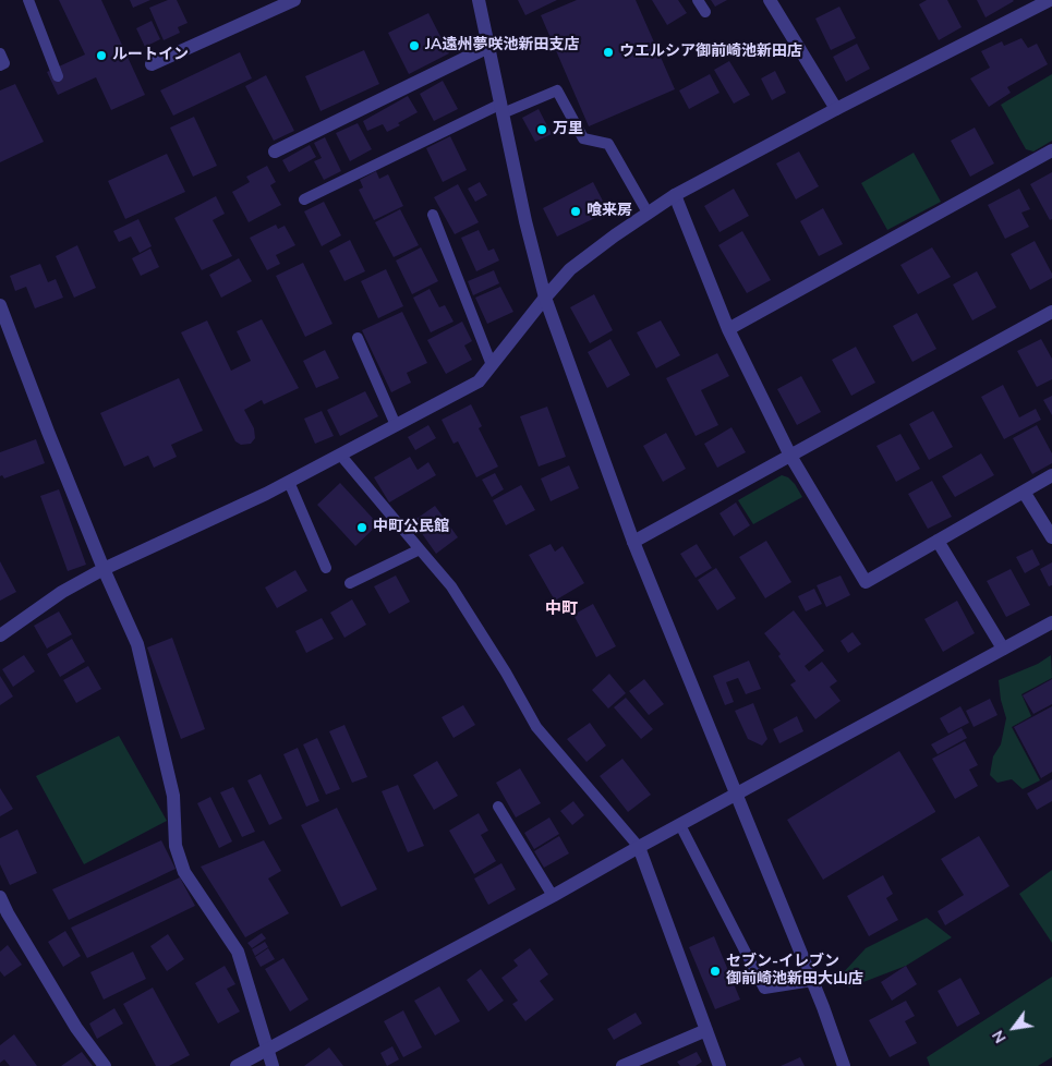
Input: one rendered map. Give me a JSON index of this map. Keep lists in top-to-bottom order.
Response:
{
  "districts": ["中町"],
  "places": [
    "JA遠州夢咲池新田支店",
    "ウエルシア御前崎池新田店",
    "ルートイン",
    "万里",
    "喰来房",
    "中町公民館",
    "セブン‐イレブン 御前崎池新田大山店"
  ],
  "north": "bottom left"
}
